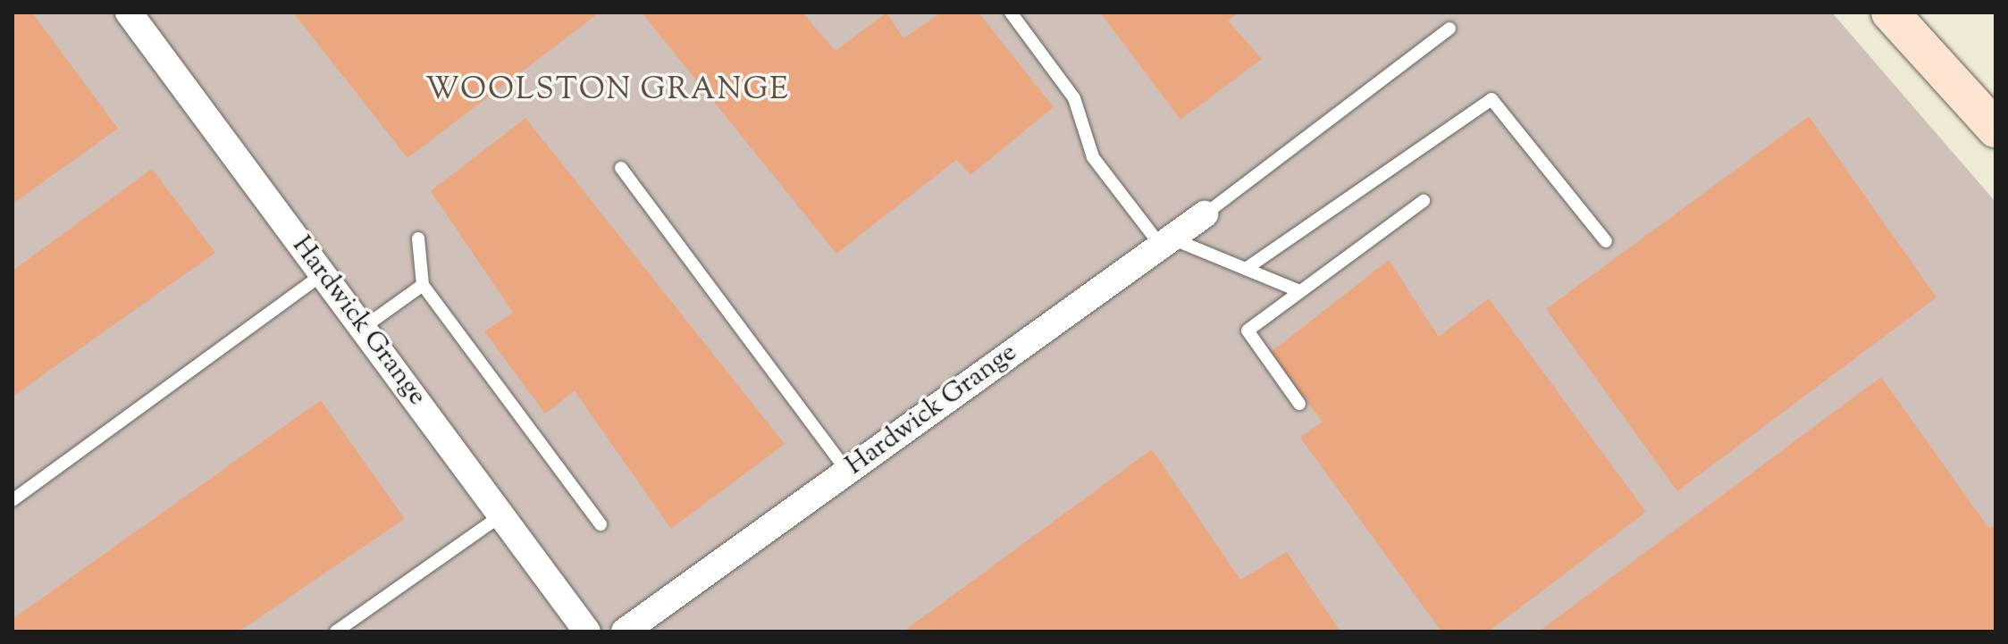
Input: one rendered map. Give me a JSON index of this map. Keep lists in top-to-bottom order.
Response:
{
  "streets": {
    "street": ["Hardwick Grange"]
  },
  "districts": ["WOOLSTON GRANGE"]
}
